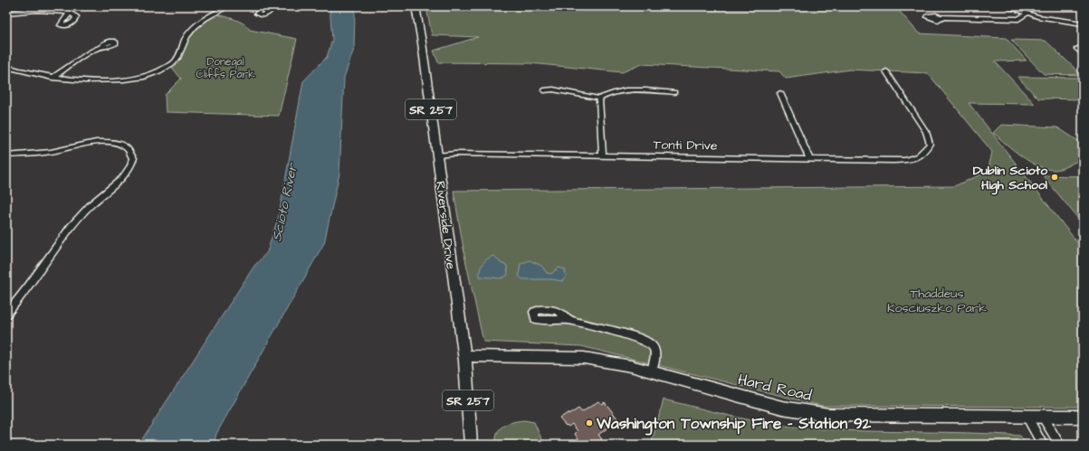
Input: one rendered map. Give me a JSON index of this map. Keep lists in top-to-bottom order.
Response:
{
  "streets": {
    "main road": ["SR 257", "Riverside Drive", "Hard Road"],
    "street": ["Tonti Drive"]
  },
  "crossings": [
    ["Tonti Drive", "Riverside Drive"],
    ["Riverside Drive", "Hard Road"]
  ],
  "water": ["Scioto River"],
  "parks": ["Donegal Cliffs Park", "Thaddeus Kosciuszko Park"],
  "places": ["Dublin Scioto High School", "Washington Township Fire - Station 92"]
}
